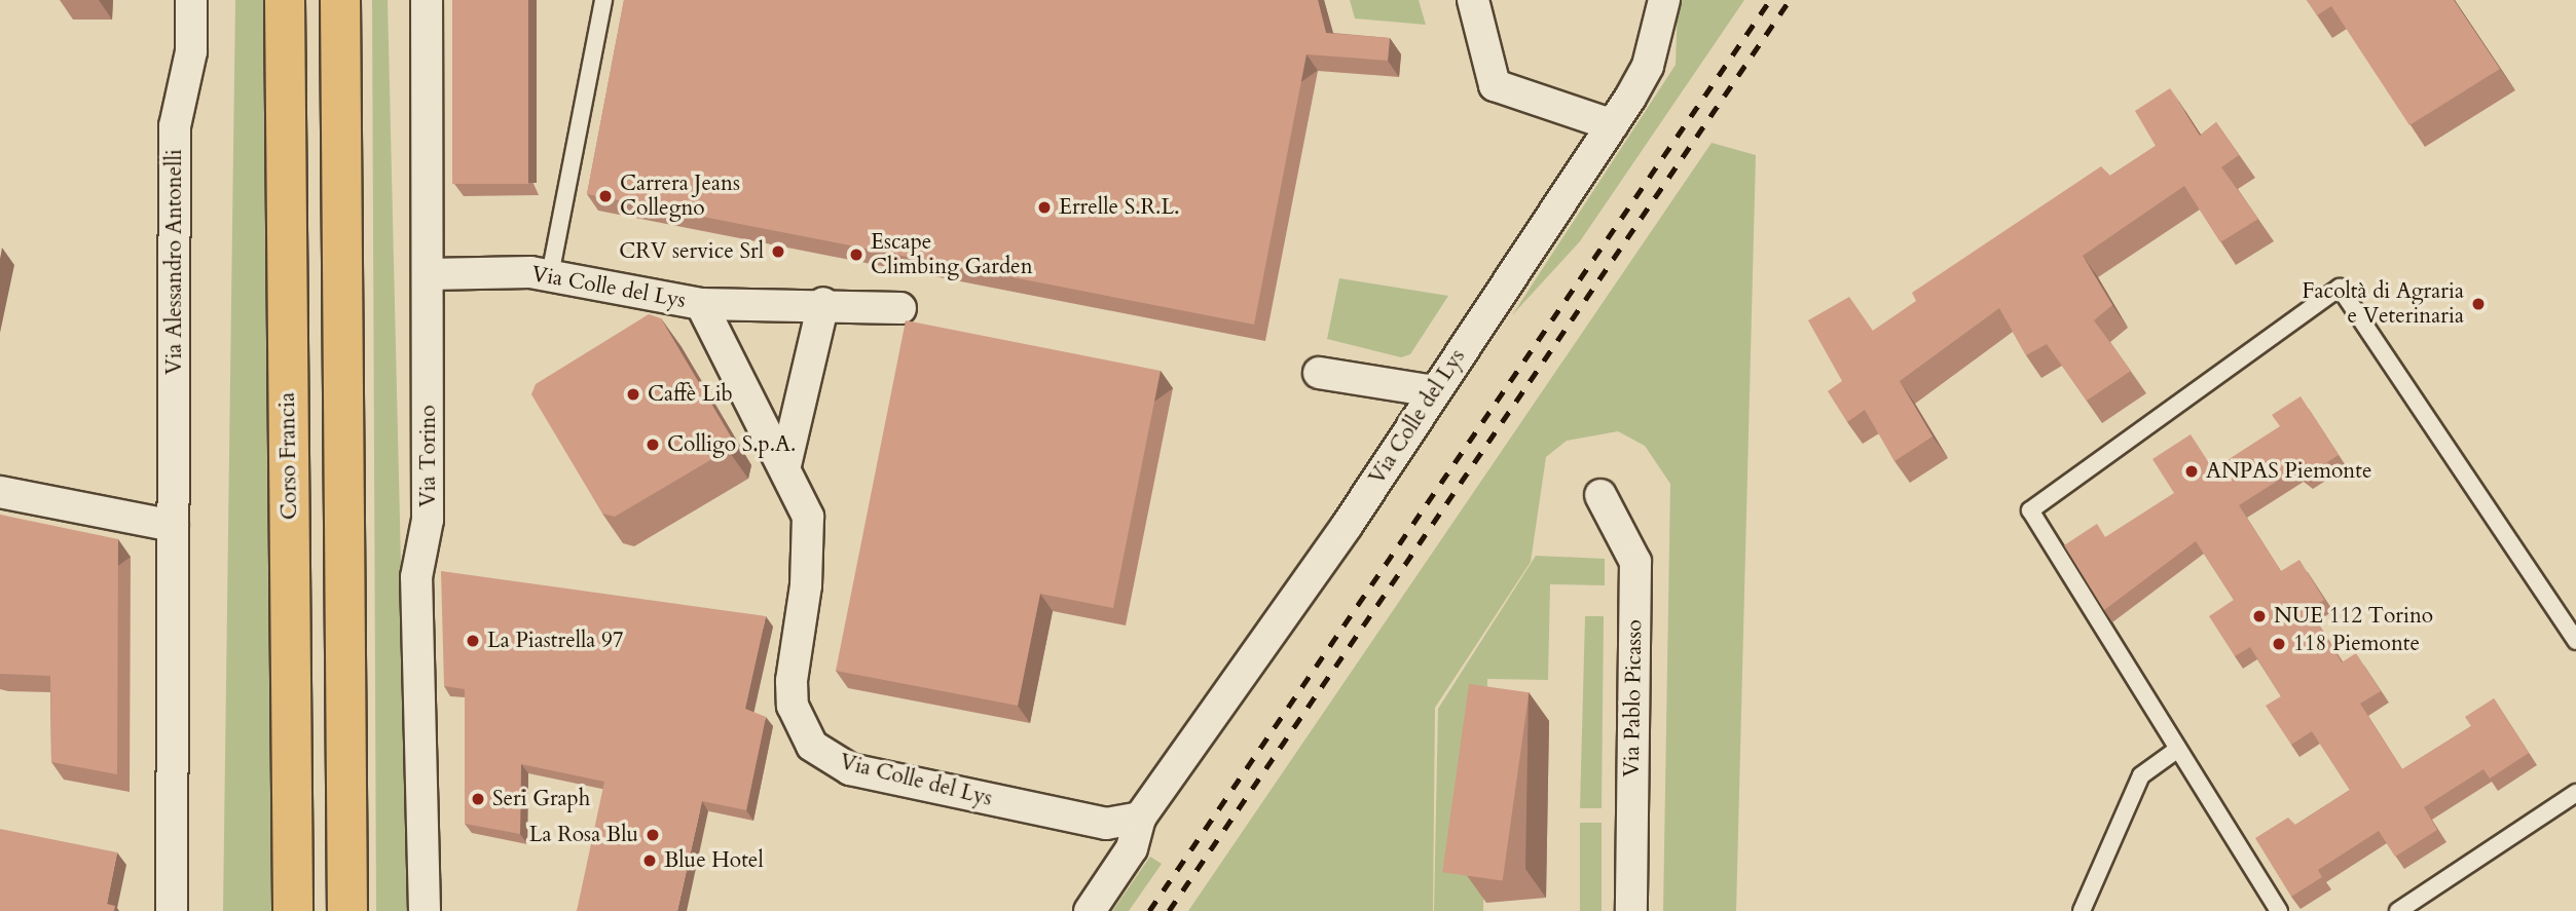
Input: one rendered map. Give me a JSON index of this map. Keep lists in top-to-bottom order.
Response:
{
  "streets": {
    "main road": ["Corso Francia"],
    "street": [
      "Via Alessandro Antonelli",
      "Via Colle del Lys",
      "Via Torino",
      "Via Pablo Picasso"
    ]
  },
  "crossings": [
    ["Via Colle del Lys", "Via Torino"]
  ],
  "places": [
    "Carrera Jeans Collegno",
    "Errelle S.R.L.",
    "CRV service Srl",
    "Escape Climbing Garden",
    "Facoltà di Agraria e Veterinaria",
    "Caffè Lib",
    "Colligo S.p.A.",
    "ANPAS Piemonte",
    "NUE 112 Torino",
    "La Piastrella 97",
    "118 Piemonte",
    "Seri Graph",
    "La Rosa Blu",
    "Blue Hotel"
  ]
}
